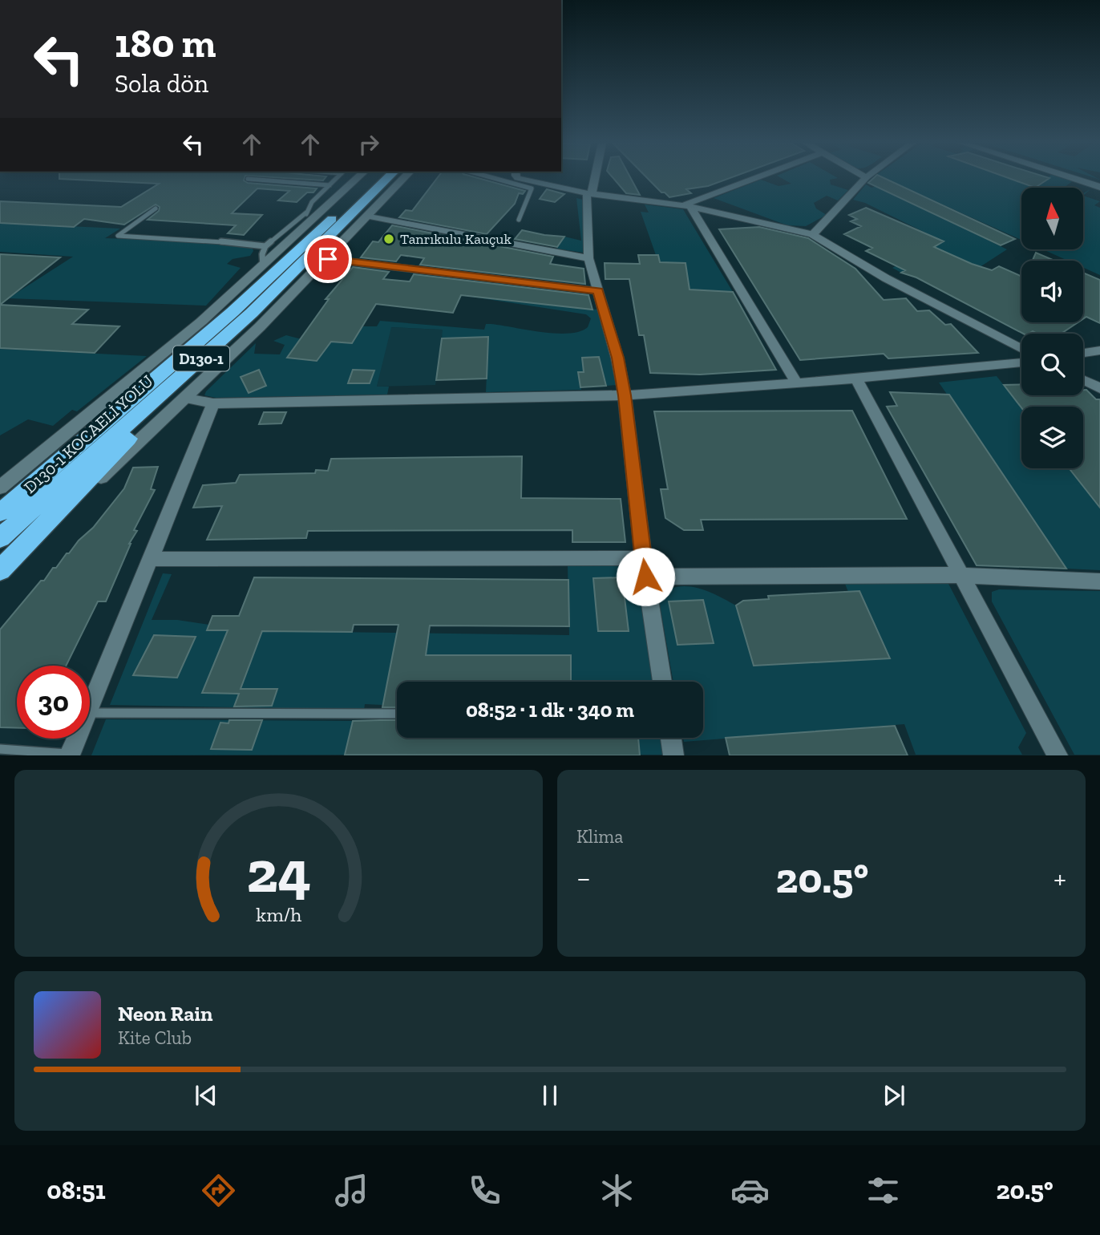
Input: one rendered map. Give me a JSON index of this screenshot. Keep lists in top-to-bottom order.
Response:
{
  "streets": {
    "highway": ["D130-1", "D130-1 KOCAELİ YOLU"]
  },
  "places": ["Tanrıkulu Kauçuk"],
  "north": "top",
  "page": {
    "turn": ["180 m", "Sola dön"],
    "limit": "30",
    "trip": "08:52 · 1 dk · 340 m",
    "tile": "Klima",
    "heat": ["−", "20.5°", "+"],
    "song": ["Neon Rain", "Kite Club"],
    "tabs": ["08:51", "20.5°"],
    "gauge": ["24", "km/h"]
  }
}
